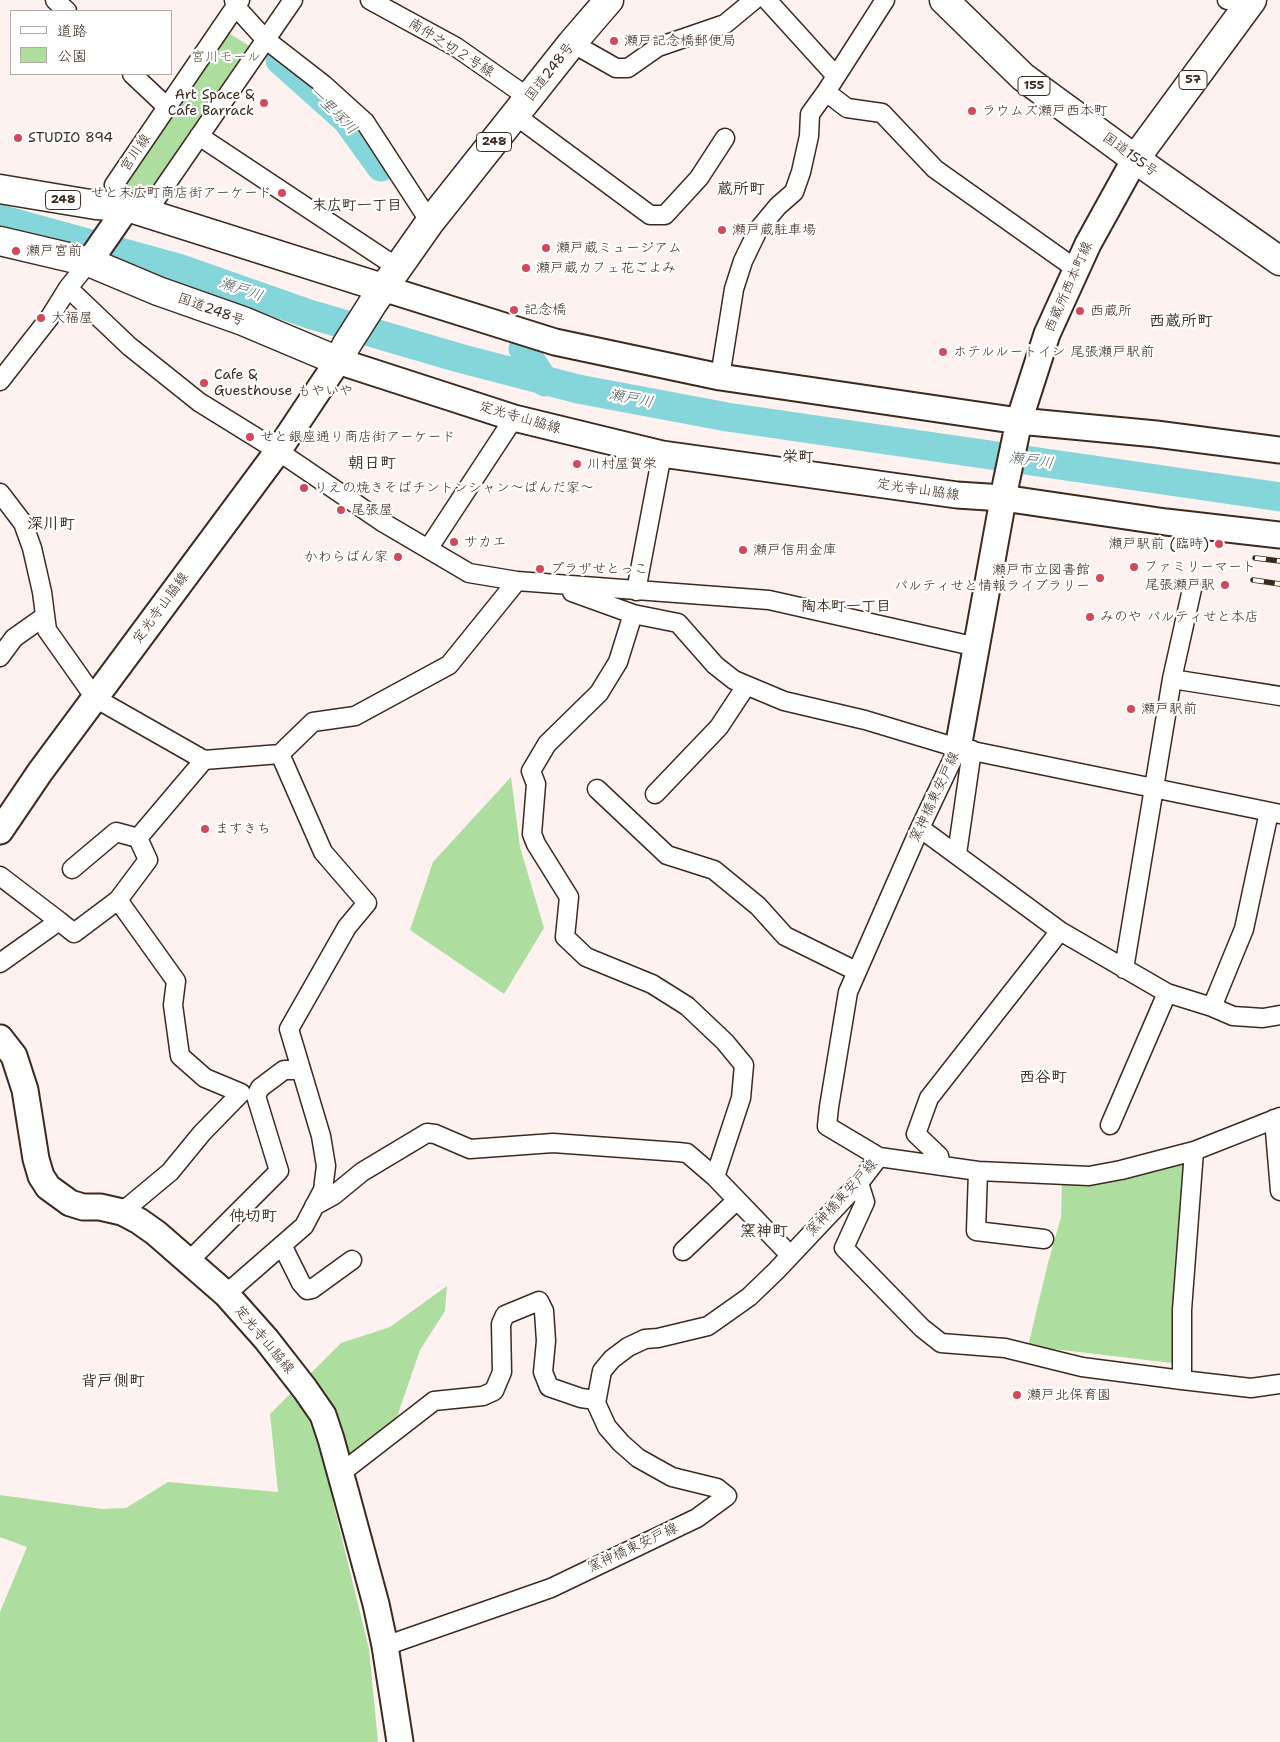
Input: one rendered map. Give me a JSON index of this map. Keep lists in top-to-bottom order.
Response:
{
  "streets": {
    "main road": [
      "国道248号",
      "57",
      "155",
      "248",
      "国道155号",
      "西蔵所西本町線",
      "定光寺山脇線",
      "窯神橋東安戸線"
    ],
    "street": ["南仲之切２号線", "宮川線"]
  },
  "crossings": [
    ["南仲之切２号線", "国道248号"],
    ["国道248号", "248"],
    ["国道248号", "定光寺山脇線"],
    ["57", "国道155号"],
    ["57", "西蔵所西本町線"],
    ["248", "宮川線"],
    ["国道155号", "西蔵所西本町線"],
    ["西蔵所西本町線", "窯神橋東安戸線"],
    ["定光寺山脇線", "窯神橋東安戸線"]
  ],
  "districts": [
    "蔵所町",
    "末広町一丁目",
    "西蔵所町",
    "栄町",
    "朝日町",
    "深川町",
    "陶本町一丁目",
    "西谷町",
    "仲切町",
    "窯神町",
    "背戸側町"
  ],
  "water": ["一里塚川", "瀬戸川"],
  "parks": ["宮川モール"],
  "places": [
    "瀬戸記念橋郵便局",
    "Art Space & Cafe Barrack",
    "ラウムズ瀬戸西本町",
    "STUDIO 894",
    "せと末広町商店街アーケード",
    "瀬戸蔵駐車場",
    "瀬戸蔵ミュージアム",
    "瀬戸宮前",
    "瀬戸蔵カフェ花ごよみ",
    "記念橋",
    "西蔵所",
    "大福屋",
    "ホテルルートイン 尾張瀬戸駅前",
    "Cafe & Guesthouse もやいや",
    "せと銀座通り商店街アーケード",
    "川村屋賀栄",
    "りえの焼きそばチントンシャン～ぱんだ家～",
    "尾張屋",
    "サカエ",
    "瀬戸駅前 (臨時)",
    "瀬戸信用金庫",
    "かわらばん家",
    "ファミリーマート",
    "プラザせとっこ",
    "瀬戸市立図書館 パルティせと情報ライブラリー",
    "尾張瀬戸駅",
    "みのや パルティせと本店",
    "瀬戸駅前",
    "ますきち",
    "瀬戸北保育園"
  ],
  "legend": ["道路", "公園"]
}
